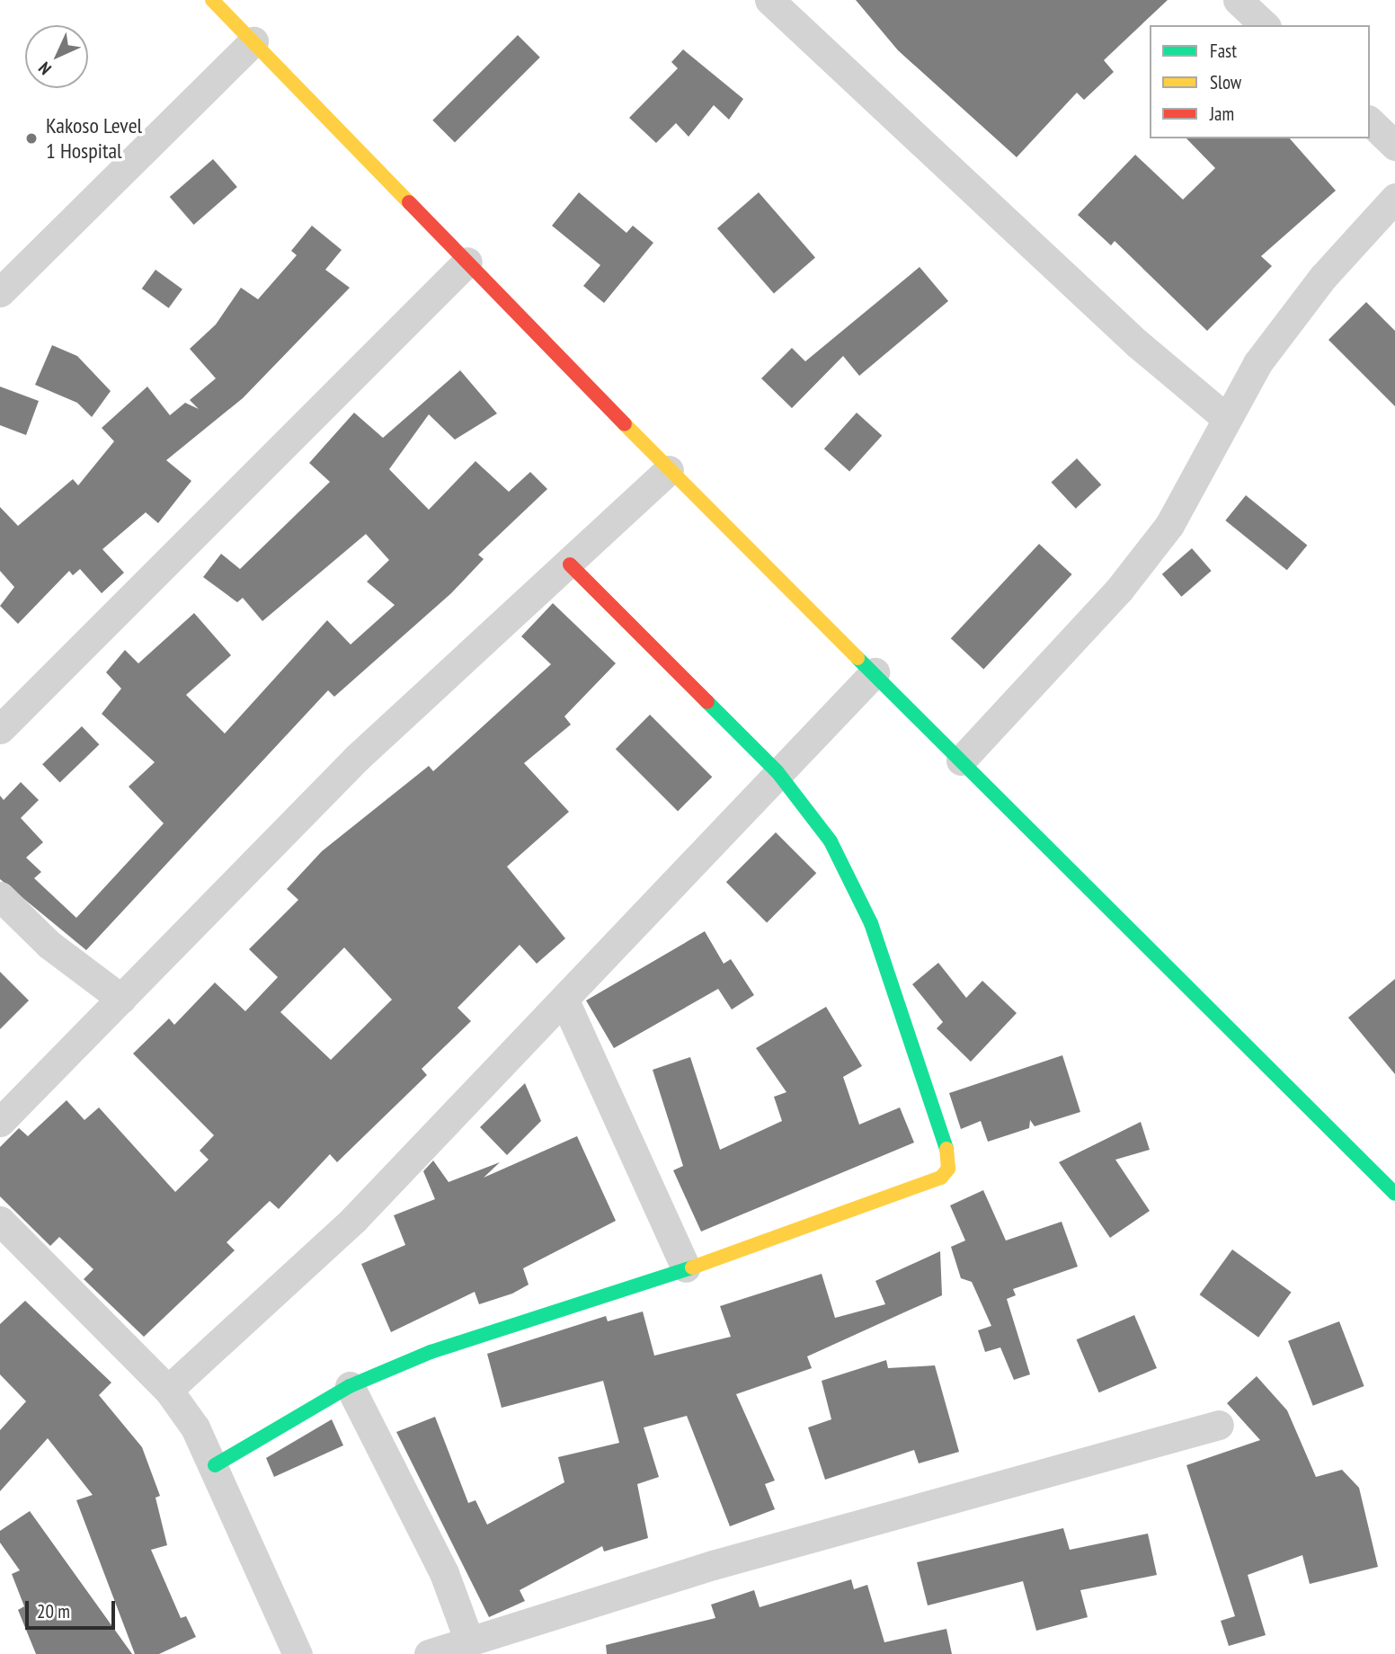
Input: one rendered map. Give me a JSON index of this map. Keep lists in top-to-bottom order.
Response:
{
  "places": ["Kakoso Level 1 Hospital"],
  "legend": ["Fast", "Slow", "Jam"],
  "scale_bar": "20 m",
  "north": "bottom left"
}
